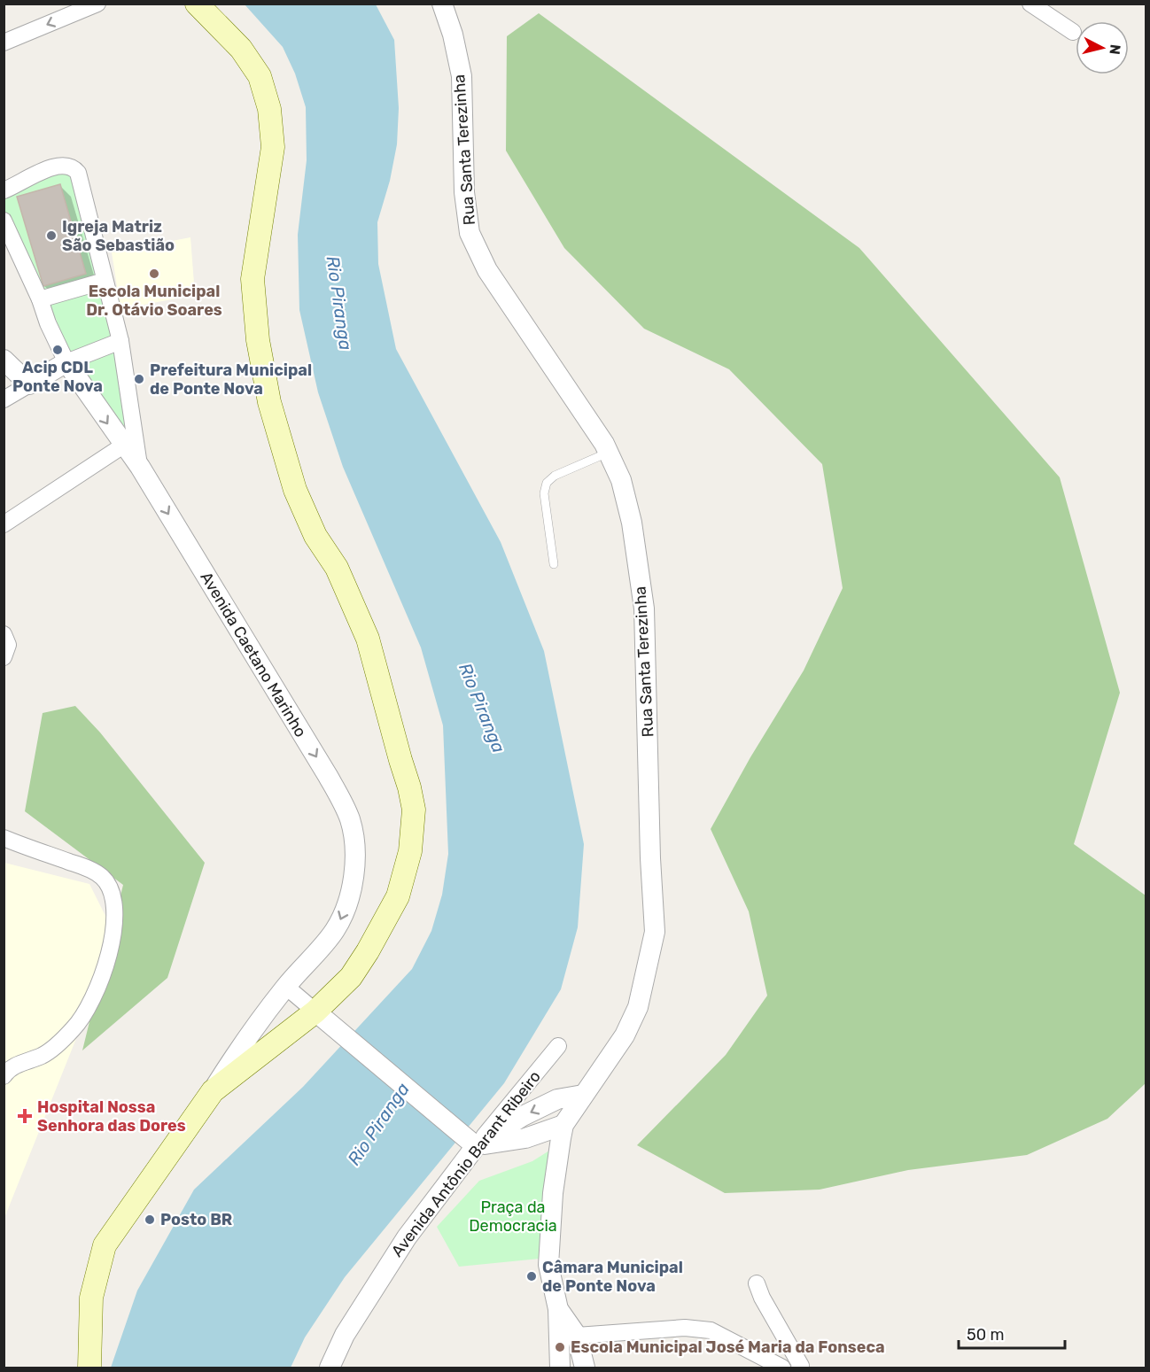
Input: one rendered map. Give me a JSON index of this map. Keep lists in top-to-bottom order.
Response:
{
  "streets": {
    "street": ["Rua Santa Terezinha", "Avenida Caetano Marinho", "Avenida Antônio Barant Ribeiro"]
  },
  "one_way": ["Avenida Caetano Marinho"],
  "water": ["Rio Piranga"],
  "parks": ["Praça da Democracia"],
  "places": {
    "other": [
      "Igreja Matriz São Sebastião",
      "Escola Municipal Dr. Otávio Soares",
      "Acip CDL Ponte Nova",
      "Prefeitura Municipal de Ponte Nova",
      "Posto BR",
      "Câmara Municipal de Ponte Nova",
      "Escola Municipal José Maria da Fonseca"
    ],
    "health": ["Hospital Nossa Senhora das Dores"]
  },
  "scale_bar": "50 m",
  "north": "right"
}
